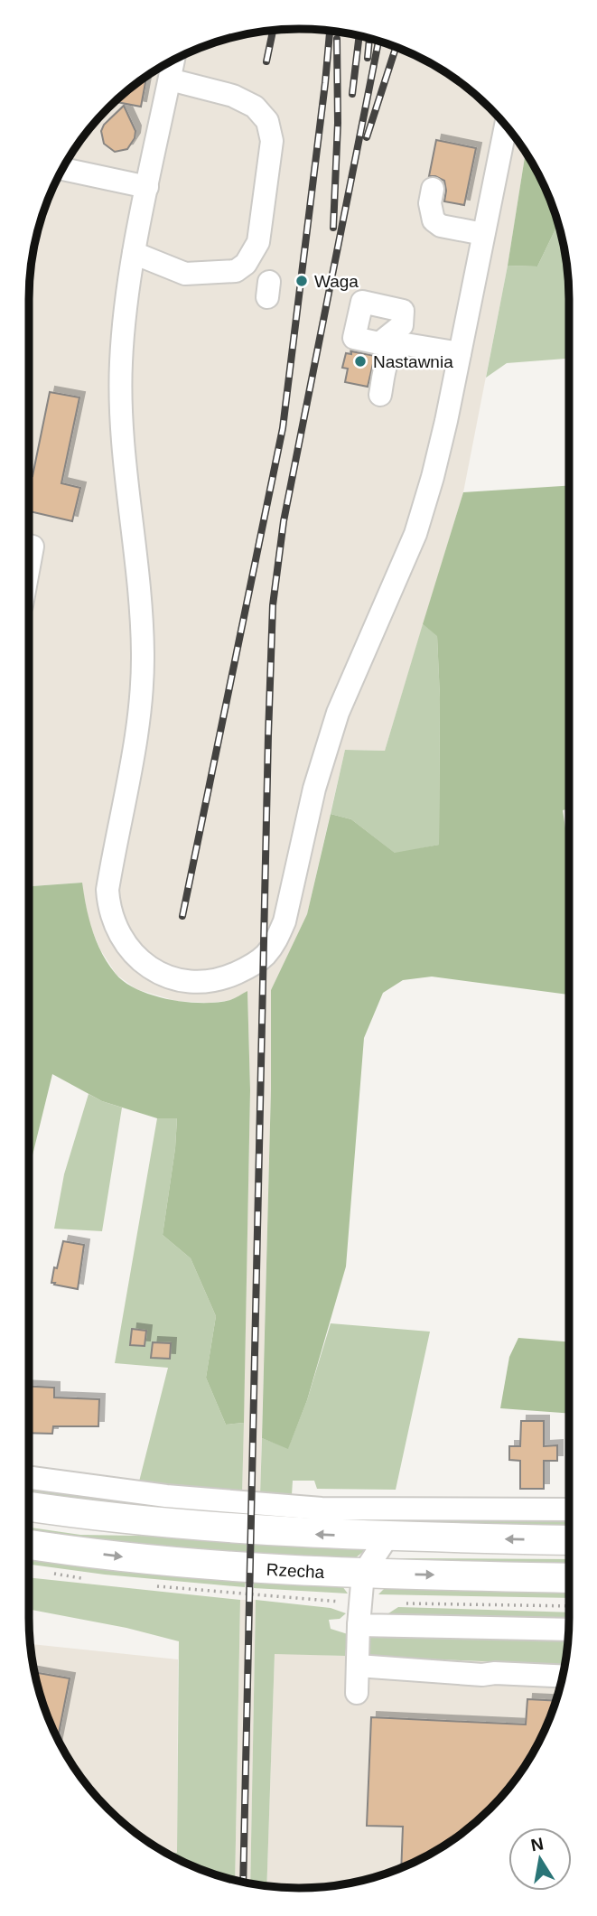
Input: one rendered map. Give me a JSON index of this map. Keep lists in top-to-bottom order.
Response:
{
  "streets": {
    "main road": ["Rzecha"]
  },
  "places": ["Waga", "Nastawnia"],
  "north": "top"
}
